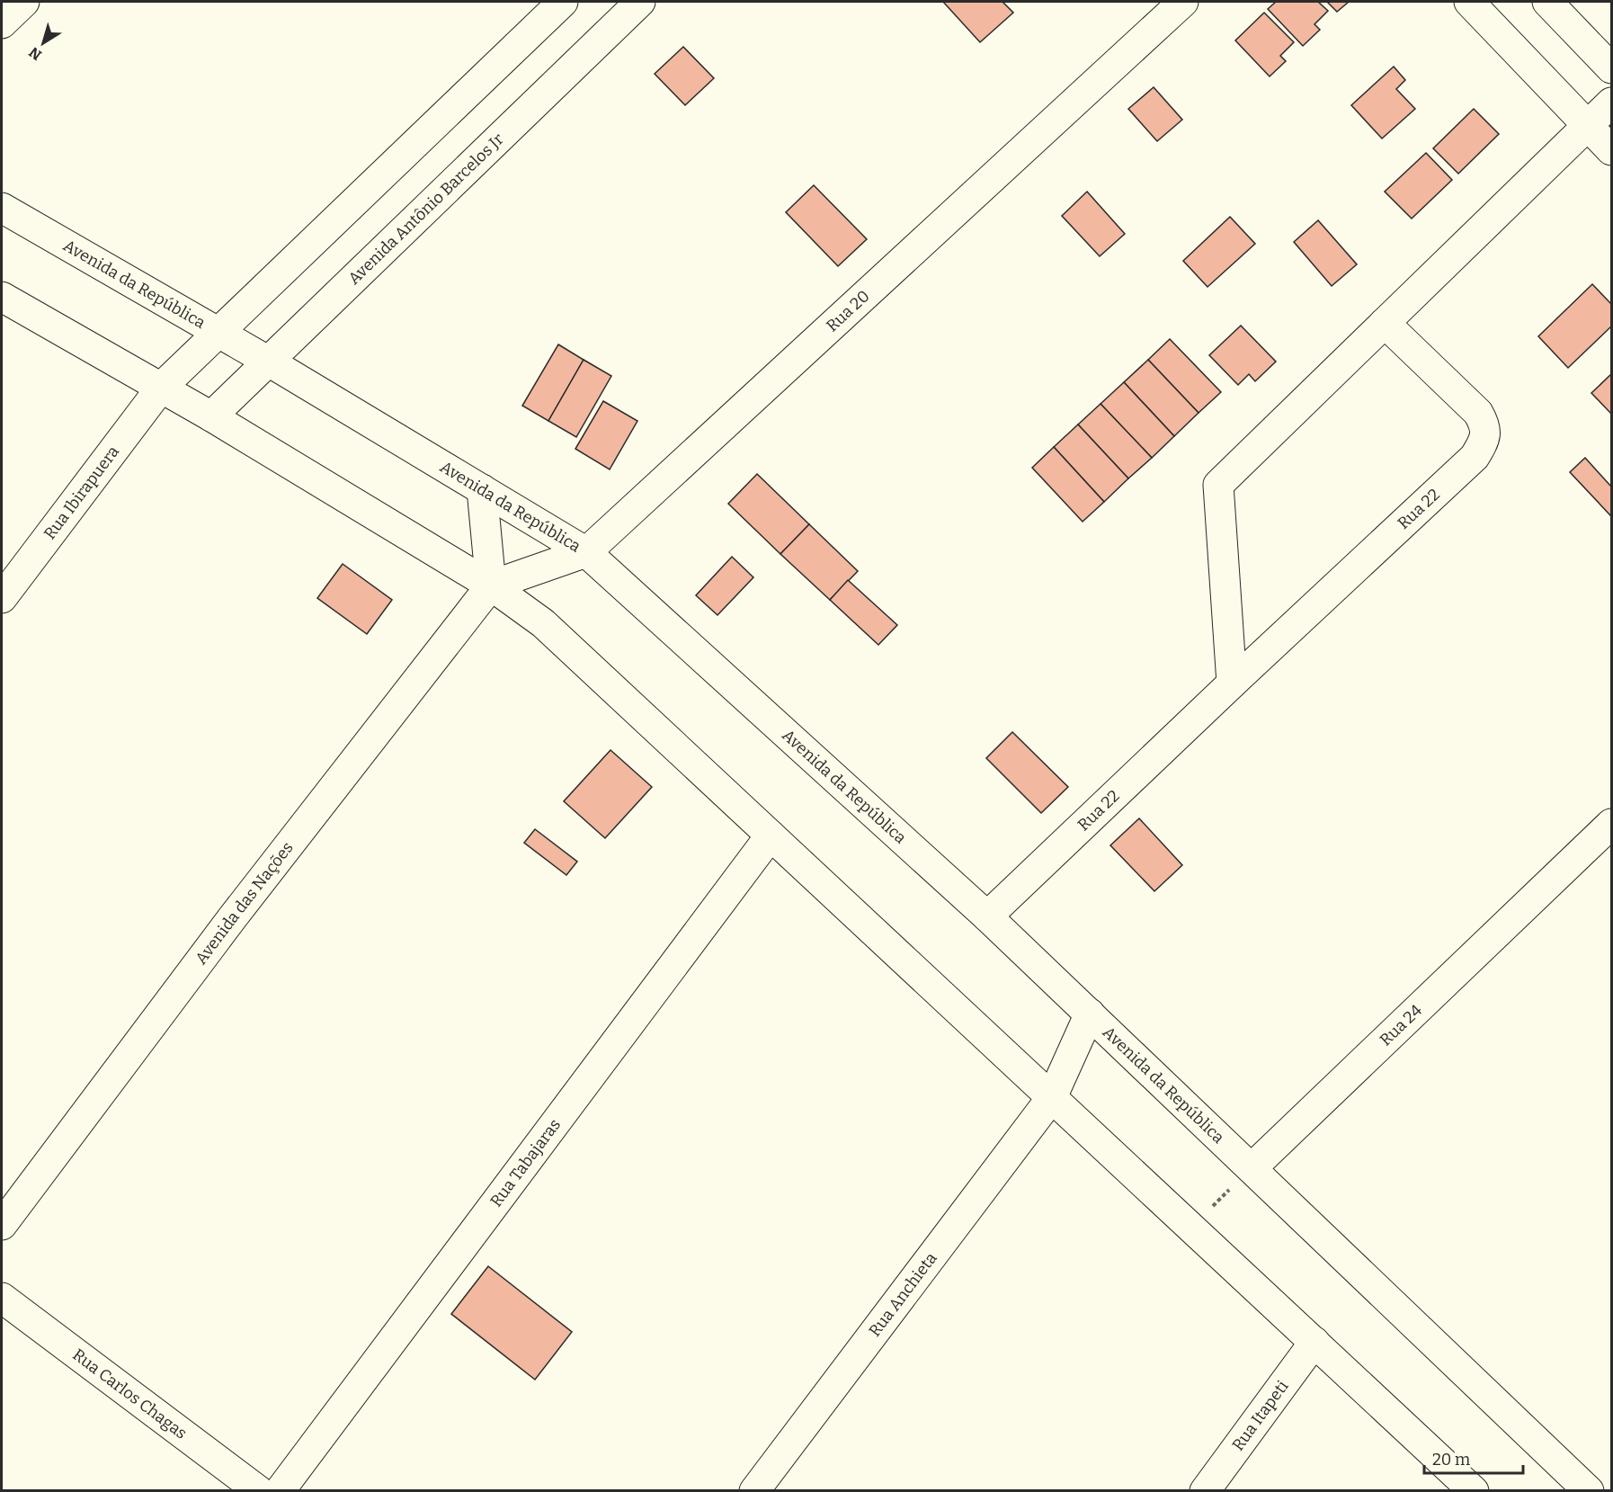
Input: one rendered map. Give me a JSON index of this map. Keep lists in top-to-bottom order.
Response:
{
  "streets": {
    "street": [
      "Avenida Antônio Barcelos Jr",
      "Avenida da República",
      "Rua 20",
      "Rua Ibirapuera",
      "Rua 22",
      "Avenida das Nações",
      "Rua 24",
      "Rua Tabajaras",
      "Rua Anchieta",
      "Rua Carlos Chagas",
      "Rua Itapeti"
    ]
  },
  "crossings": [
    ["Avenida Antônio Barcelos Jr", "Avenida da República"],
    ["Avenida da República", "Rua 20"],
    ["Avenida da República", "Rua 22"],
    ["Avenida da República", "Rua 24"],
    ["Avenida da República", "Rua Anchieta"],
    ["Rua 20", "Avenida das Nações"]
  ],
  "scale_bar": "20 m",
  "north": "bottom left"
}
